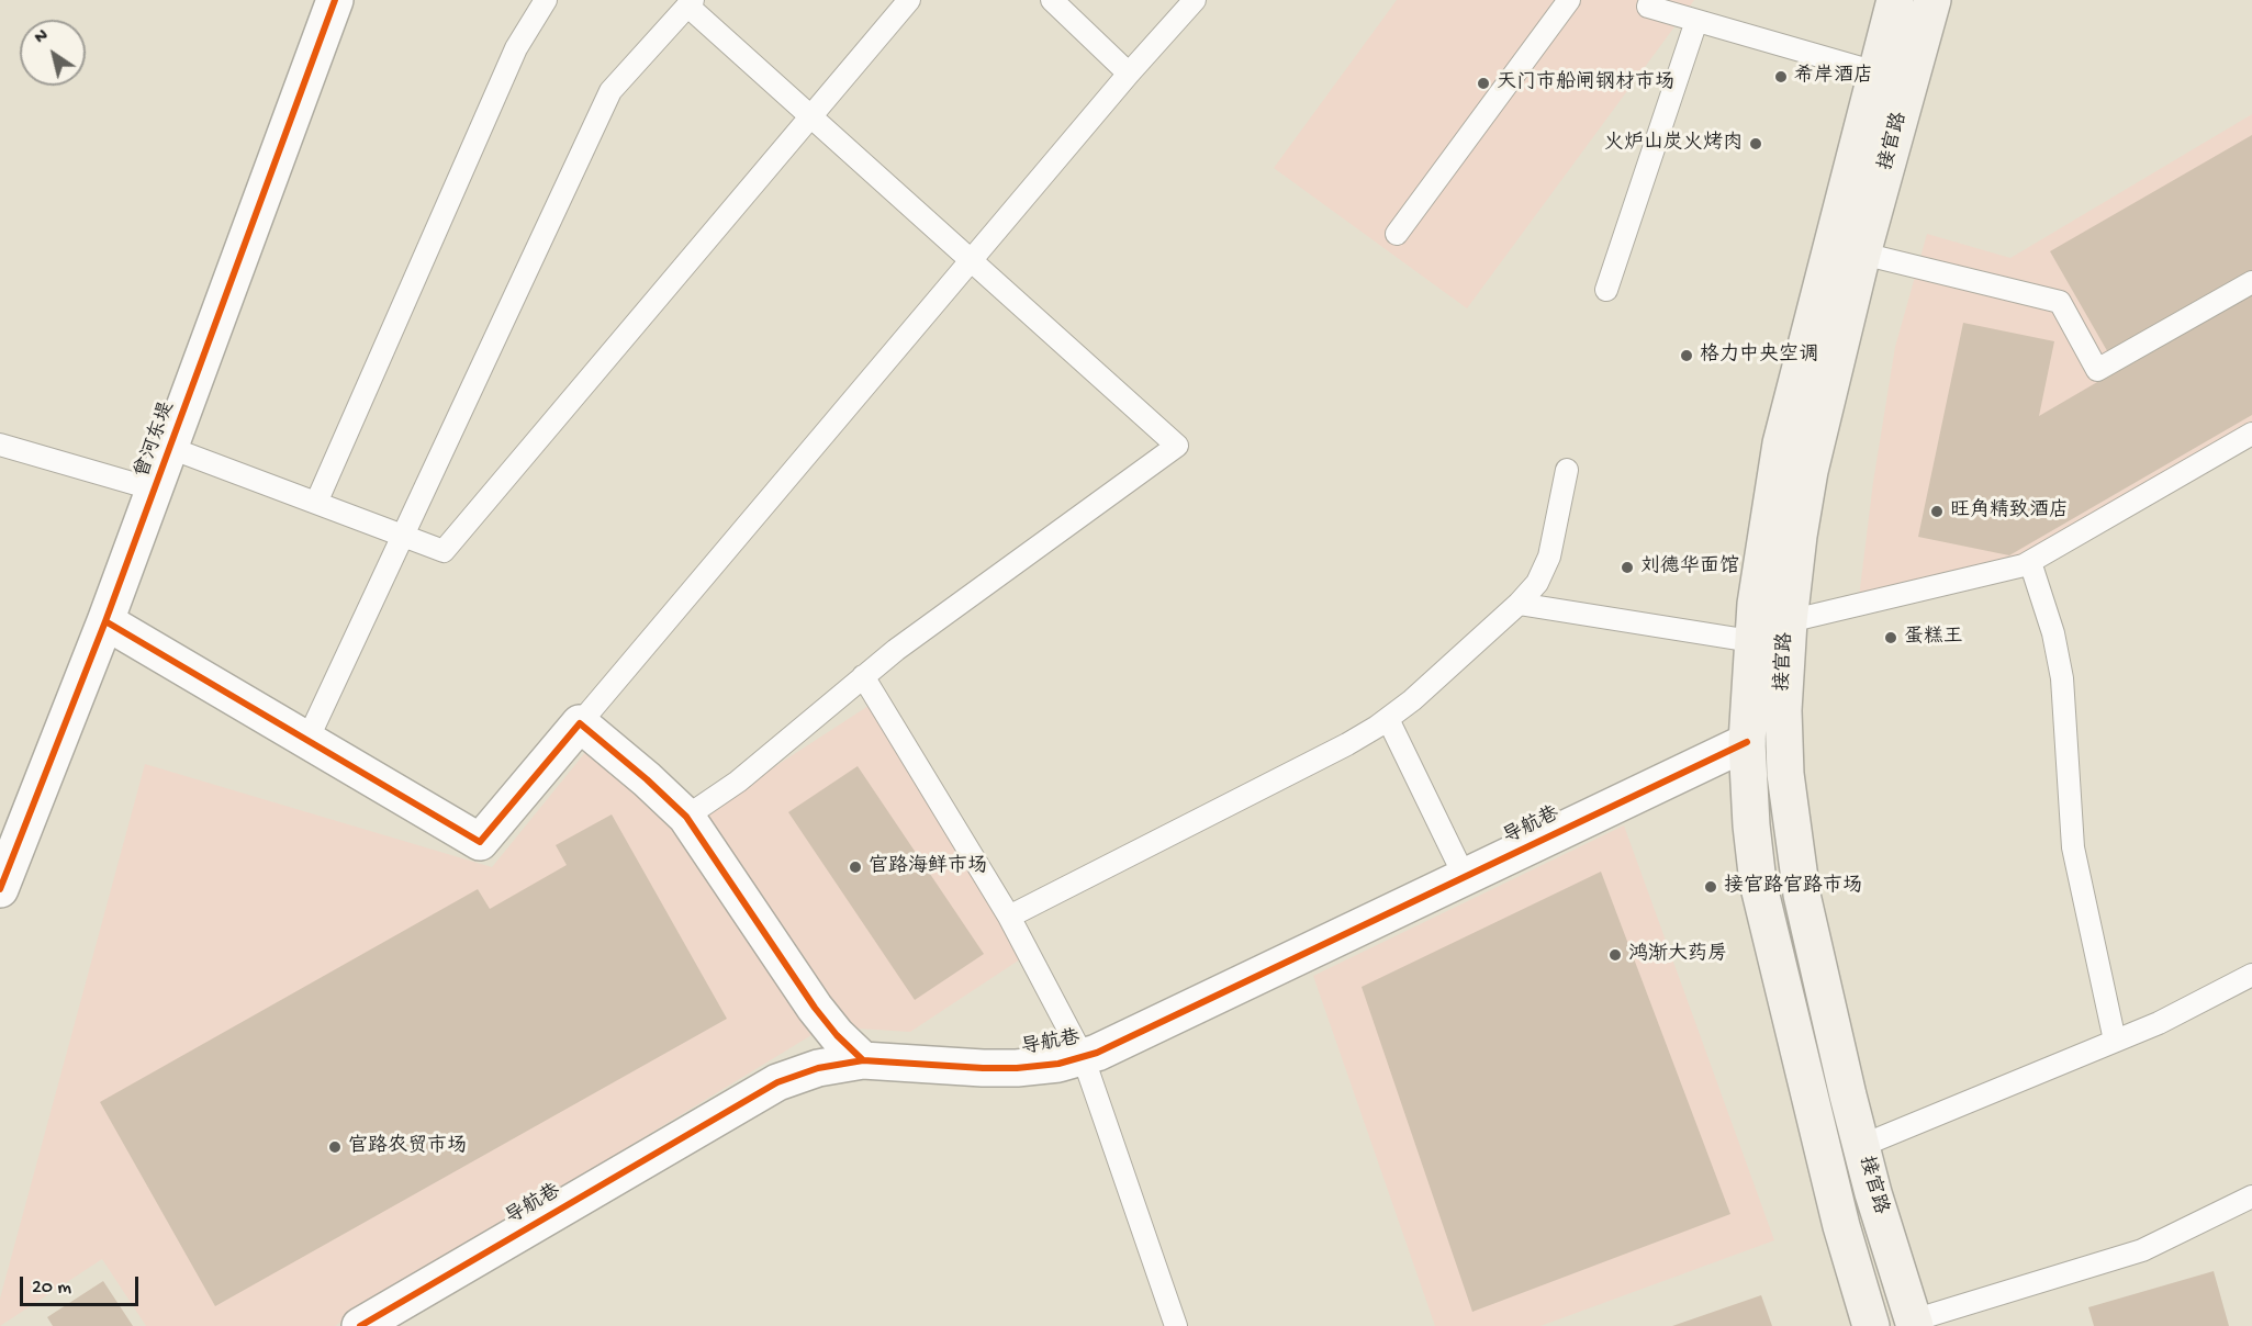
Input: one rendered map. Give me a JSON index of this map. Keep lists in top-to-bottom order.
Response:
{
  "streets": {
    "main road": ["接官路"],
    "street": ["曾河东堤", "导航巷"]
  },
  "crossings": [
    ["接官路", "导航巷"]
  ],
  "places": [
    "希岸酒店",
    "天门市船闸钢材市场",
    "火炉山炭火烤肉",
    "格力中央空调",
    "旺角精致酒店",
    "刘德华面馆",
    "蛋糕王",
    "官路海鲜市场",
    "接官路官路市场",
    "鸿渐大药房",
    "官路农贸市场"
  ],
  "scale_bar": "20 m",
  "north": "top left"
}
